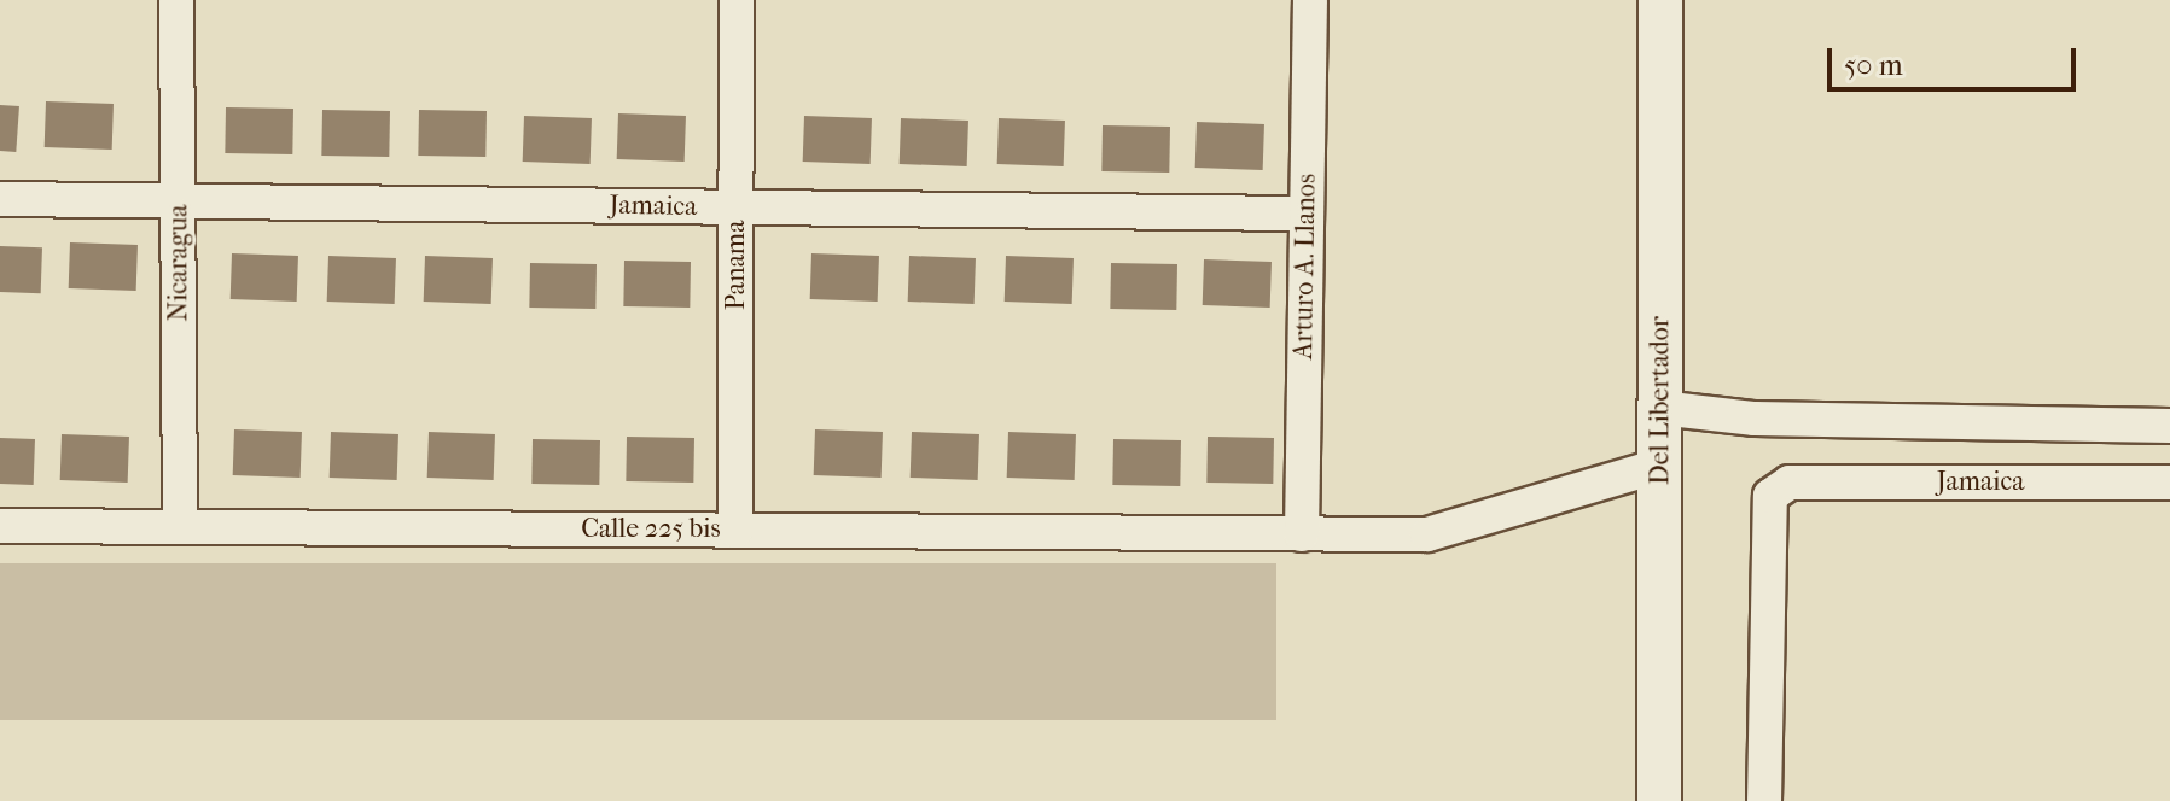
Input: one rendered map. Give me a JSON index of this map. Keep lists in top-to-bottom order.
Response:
{
  "streets": {
    "street": [
      "Jamaica",
      "Nicaragua",
      "Panama",
      "Arturo A. Llanos",
      "Del Libertador",
      "Calle 225 bis"
    ]
  },
  "crossings": [
    ["Jamaica", "Nicaragua"],
    ["Jamaica", "Panama"],
    ["Jamaica", "Arturo A. Llanos"],
    ["Nicaragua", "Calle 225 bis"],
    ["Panama", "Calle 225 bis"],
    ["Arturo A. Llanos", "Calle 225 bis"],
    ["Del Libertador", "Calle 225 bis"]
  ],
  "scale_bar": "50 m"
}
